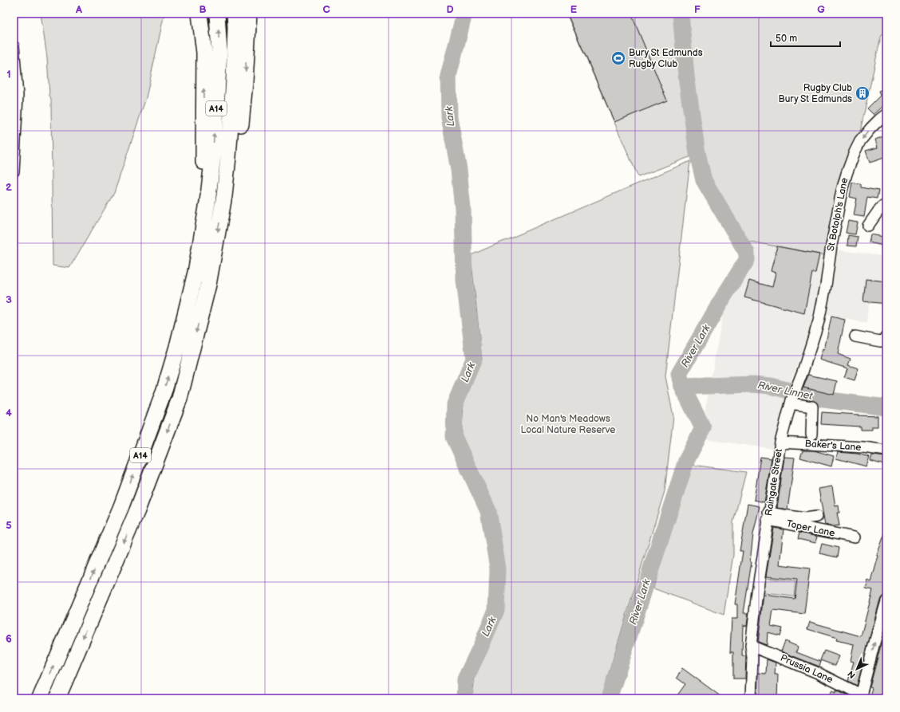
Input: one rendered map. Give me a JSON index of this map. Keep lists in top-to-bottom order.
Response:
{
  "streets": {
    "highway": ["A14"],
    "street": [
      "St Botolph's Lane",
      "Baker's Lane",
      "Raingate Street",
      "Toper Lane",
      "Prussia Lane"
    ]
  },
  "crossings": [
    ["St Botolph's Lane", "Raingate Street"],
    ["Baker's Lane", "Raingate Street"],
    ["Raingate Street", "Toper Lane"],
    ["Raingate Street", "Prussia Lane"]
  ],
  "one_way": ["St Botolph's Lane"],
  "water": ["Lark", "River Lark", "River Linnet"],
  "parks": ["No Man's Meadows Local Nature Reserve"],
  "places": {
    "sports": ["Bury St Edmunds Rugby Club"],
    "building": ["Rugby Club Bury St Edmunds"]
  },
  "scale_bar": "50 m",
  "north": "bottom left",
  "grid": {
    "columns": [
      "A",
      "B",
      "C",
      "D",
      "E",
      "F",
      "G"
    ],
    "rows": [
      "1",
      "2",
      "3",
      "4",
      "5",
      "6"
    ]
  }
}
